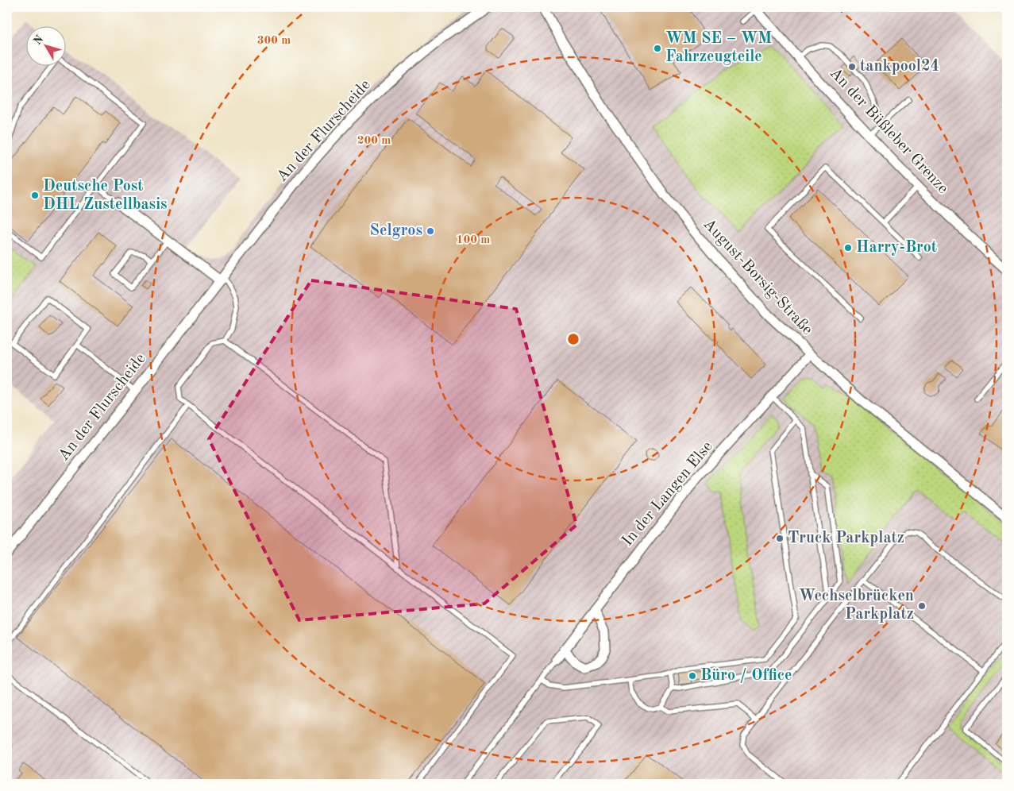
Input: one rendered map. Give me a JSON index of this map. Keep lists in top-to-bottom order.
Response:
{
  "streets": {
    "street": [
      "An der Flurscheide",
      "An der Büßleber Grenze",
      "August-Borsig-Straße",
      "In der Langen Else"
    ]
  },
  "crossings": [
    ["August-Borsig-Straße", "In der Langen Else"]
  ],
  "places": [
    "WM SE – WM Fahrzeugteile",
    "tankpool24",
    "Deutsche Post DHL Zustellbasis",
    "Selgros",
    "Harry-Brot",
    "Truck Parkplatz",
    "Wechselbrücken Parkplatz",
    "Büro / Office"
  ],
  "north": "top left",
  "rings": ["300 m", "200 m", "100 m"]
}
